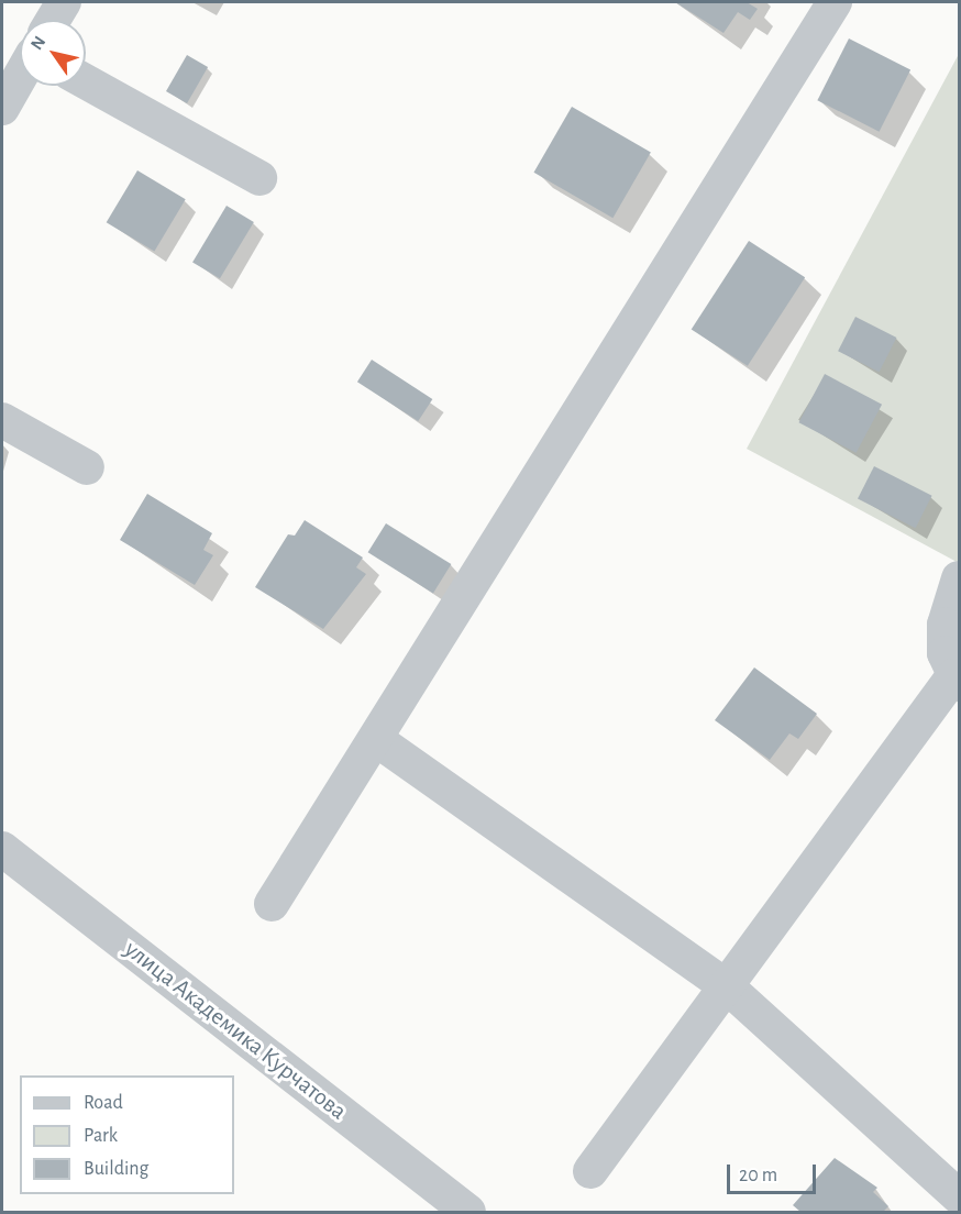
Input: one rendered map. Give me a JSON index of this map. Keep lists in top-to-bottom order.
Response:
{
  "streets": {
    "street": ["улица Академика Курчатова"]
  },
  "legend": ["Road", "Park", "Building"],
  "scale_bar": "20 m",
  "north": "top left"
}
